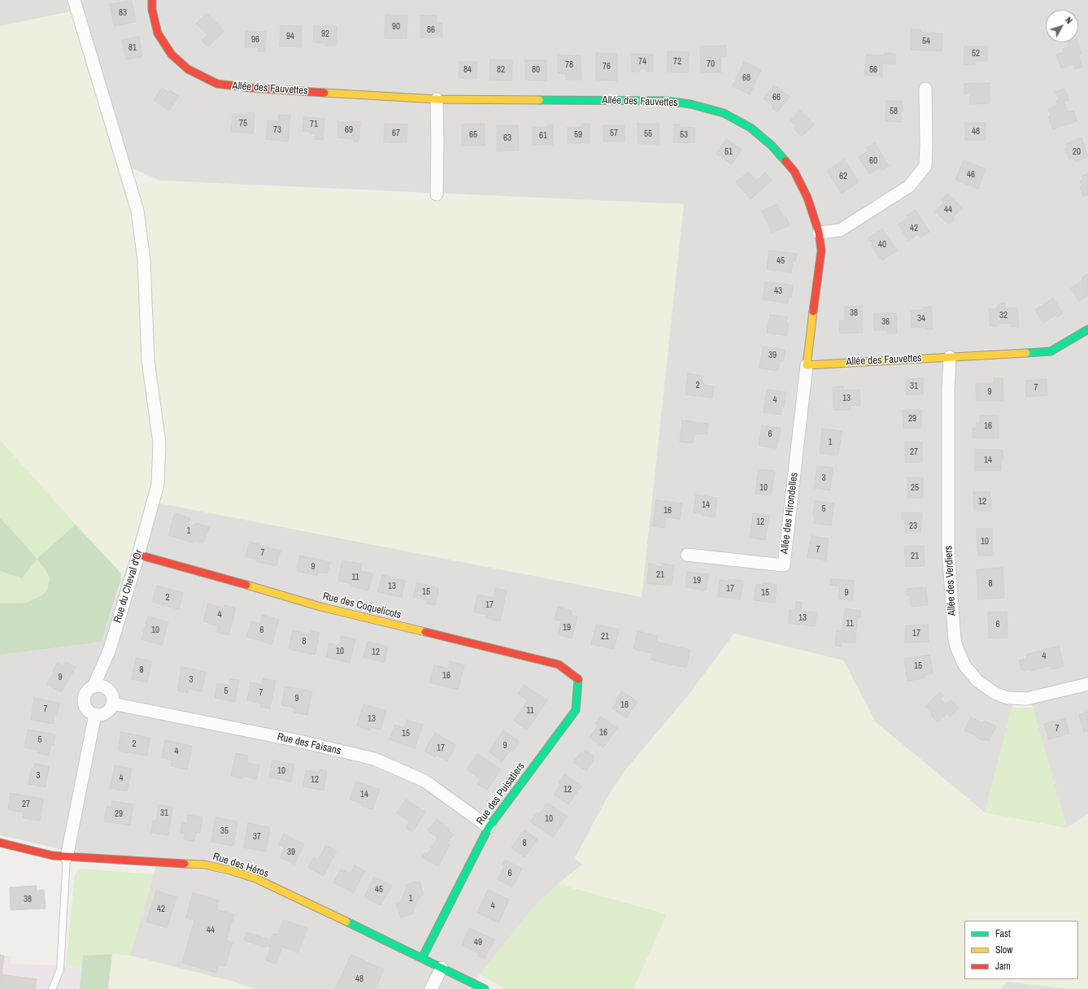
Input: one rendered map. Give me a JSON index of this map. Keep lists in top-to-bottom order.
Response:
{
  "streets": {
    "street": [
      "Allée des Fauvettes",
      "Allée des Hirondelles",
      "Allée des Verdiers",
      "Rue du Cheval d'Or",
      "Rue des Coquelicots",
      "Rue des Faisans",
      "Rue des Puisatiers",
      "Rue des Héros"
    ]
  },
  "crossings": [
    ["Allée des Fauvettes", "Allée des Hirondelles"],
    ["Allée des Fauvettes", "Allée des Verdiers"],
    ["Rue du Cheval d'Or", "Rue des Coquelicots"],
    ["Rue du Cheval d'Or", "Rue des Faisans"],
    ["Rue des Coquelicots", "Rue des Puisatiers"],
    ["Rue des Faisans", "Rue des Puisatiers"],
    ["Rue des Puisatiers", "Rue des Héros"]
  ],
  "house_numbers": [
    "83",
    "90",
    "86",
    "92",
    "94",
    "96",
    "54",
    "81",
    "52",
    "74",
    "72",
    "70",
    "78",
    "76",
    "84",
    "82",
    "80",
    "56",
    "68",
    "66",
    "58",
    "75",
    "71",
    "73",
    "69",
    "48",
    "67",
    "57",
    "55",
    "65",
    "59",
    "53",
    "61",
    "63",
    "51",
    "20",
    "60",
    "46",
    "62",
    "44",
    "42",
    "40",
    "45",
    "43",
    "38",
    "32",
    "34",
    "36",
    "39",
    "2",
    "31",
    "7",
    "9",
    "13",
    "4",
    "29",
    "16",
    "6",
    "1",
    "27",
    "14",
    "3",
    "10",
    "25",
    "12",
    "14",
    "5",
    "16",
    "12",
    "23",
    "1",
    "10",
    "7",
    "7",
    "21",
    "9",
    "21",
    "11",
    "19",
    "8",
    "13",
    "17",
    "15",
    "15",
    "9",
    "2",
    "17",
    "4",
    "13",
    "11",
    "6",
    "19",
    "10",
    "6",
    "17",
    "21",
    "8",
    "10",
    "12",
    "4",
    "15",
    "8",
    "16",
    "9",
    "3",
    "5",
    "7",
    "9",
    "18",
    "7",
    "11",
    "13",
    "7",
    "16",
    "15",
    "5",
    "2",
    "9",
    "17",
    "4",
    "10",
    "3",
    "4",
    "12",
    "12",
    "14",
    "27",
    "31",
    "29",
    "10",
    "35",
    "37",
    "8",
    "39",
    "6",
    "45",
    "1",
    "38",
    "4",
    "42",
    "44",
    "49",
    "48"
  ],
  "legend": ["Fast", "Slow", "Jam"],
  "north": "top right"
}
